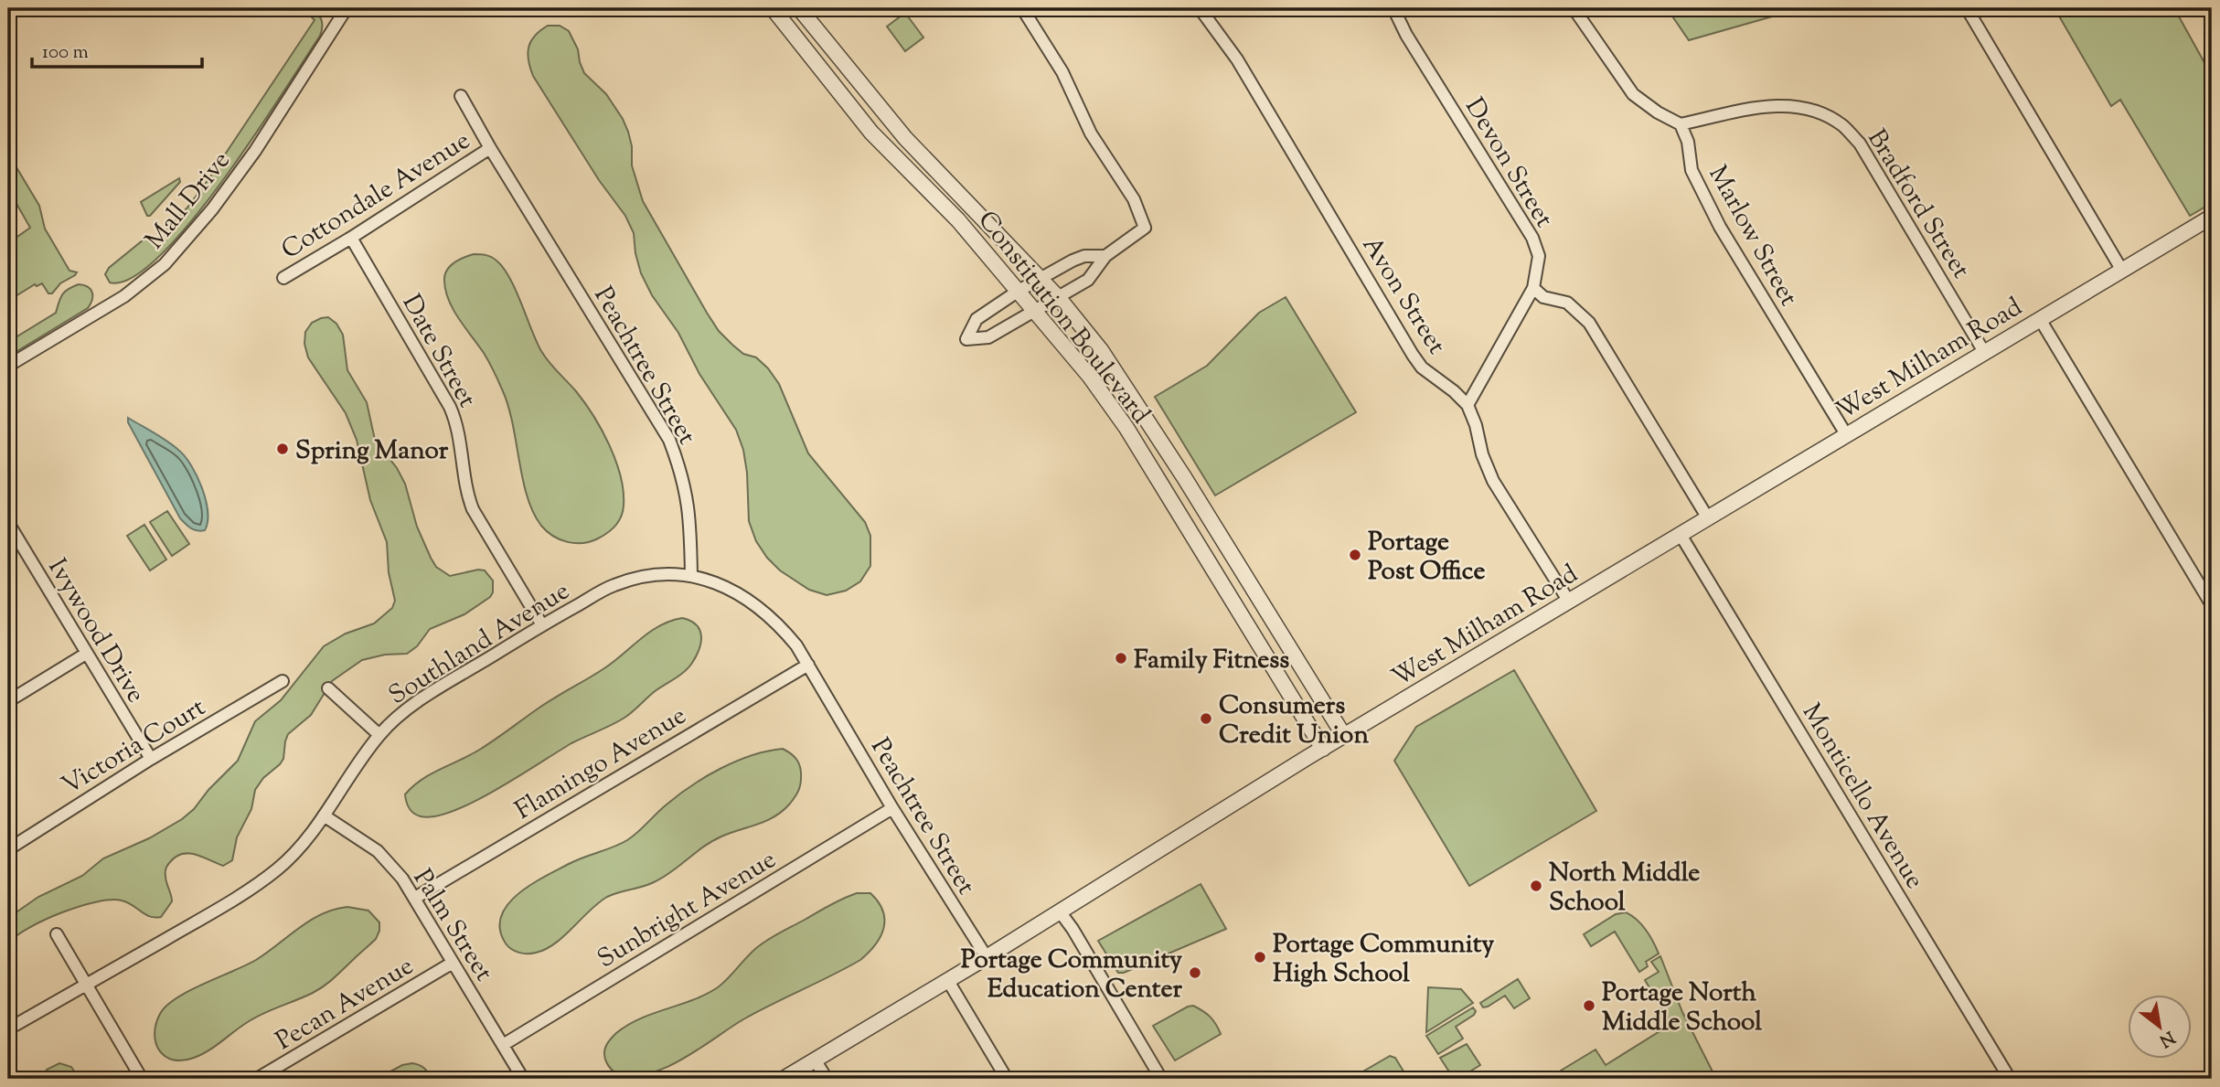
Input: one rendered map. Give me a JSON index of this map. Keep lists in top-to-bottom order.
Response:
{
  "streets": {
    "street": [
      "Devon Street",
      "Cottondale Avenue",
      "Mall Drive",
      "Bradford Street",
      "Marlow Street",
      "Avon Street",
      "Constitution Boulevard",
      "Date Street",
      "West Milham Road",
      "Peachtree Street",
      "Ivywood Drive",
      "Southland Avenue",
      "Victoria Court",
      "Flamingo Avenue",
      "Monticello Avenue",
      "Sunbright Avenue",
      "Palm Street",
      "Pecan Avenue"
    ]
  },
  "crossings": [
    ["Cottondale Avenue", "Date Street"],
    ["Cottondale Avenue", "Peachtree Street"],
    ["Bradford Street", "Marlow Street"],
    ["Bradford Street", "West Milham Road"],
    ["Marlow Street", "West Milham Road"],
    ["Avon Street", "West Milham Road"],
    ["Constitution Boulevard", "West Milham Road"],
    ["Date Street", "Southland Avenue"],
    ["West Milham Road", "Peachtree Street"],
    ["West Milham Road", "Monticello Avenue"],
    ["Peachtree Street", "Southland Avenue"],
    ["Peachtree Street", "Flamingo Avenue"],
    ["Peachtree Street", "Sunbright Avenue"],
    ["Ivywood Drive", "Victoria Court"],
    ["Southland Avenue", "Palm Street"],
    ["Flamingo Avenue", "Palm Street"],
    ["Sunbright Avenue", "Palm Street"],
    ["Palm Street", "Pecan Avenue"]
  ],
  "places": [
    "Spring Manor",
    "Portage Post Office",
    "Family Fitness",
    "Consumers Credit Union",
    "North Middle School",
    "Portage Community High School",
    "Portage Community Education Center",
    "Portage North Middle School"
  ],
  "scale_bar": "100 m",
  "north": "bottom right"
}
